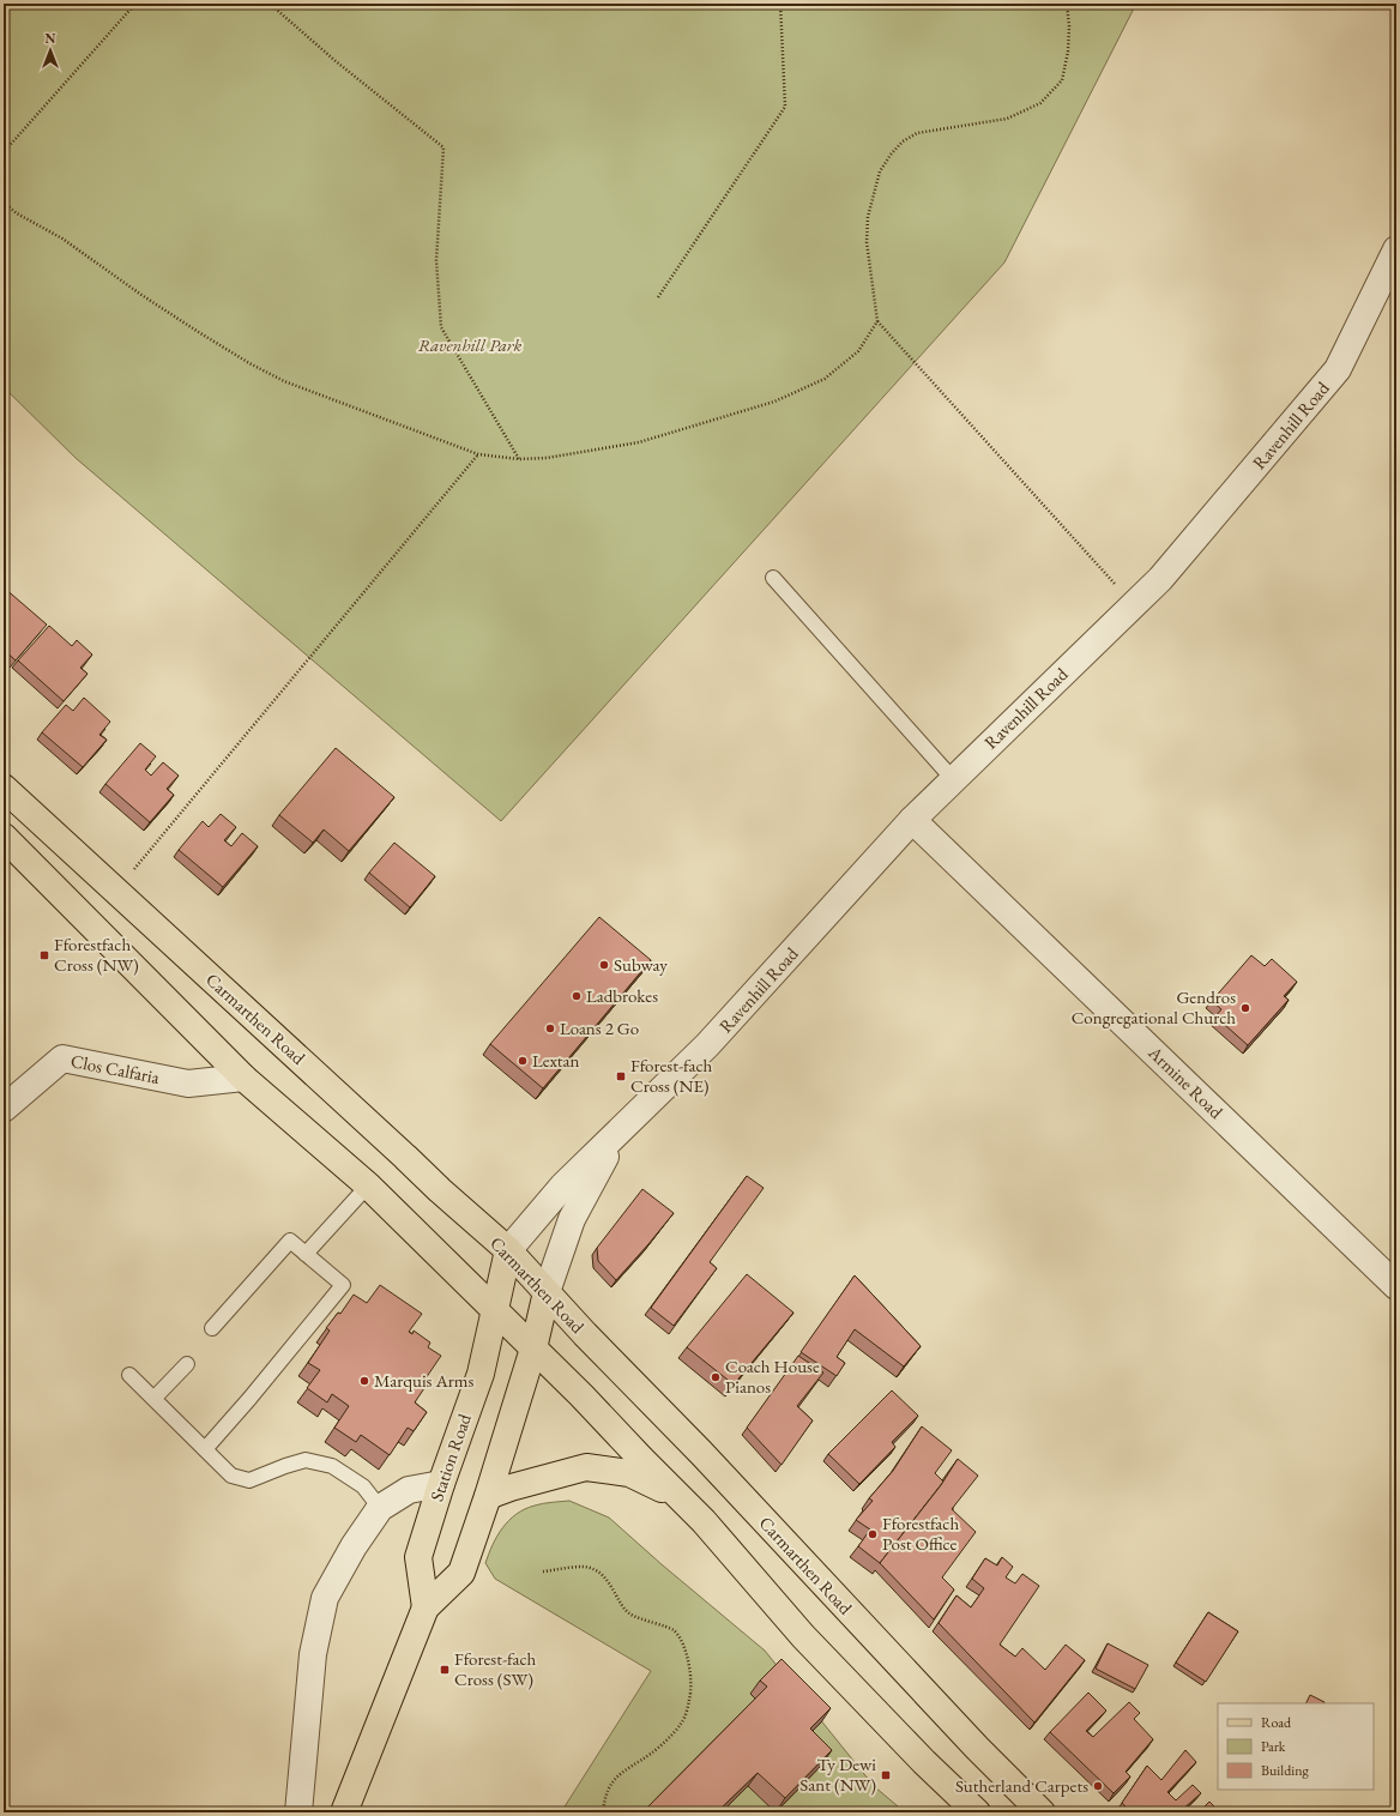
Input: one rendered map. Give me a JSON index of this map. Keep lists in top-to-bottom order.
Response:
{
  "streets": {
    "main road": ["Carmarthen Road", "Station Road"],
    "street": ["Ravenhill Road", "Clos Calfaria", "Armine Road"]
  },
  "crossings": [
    ["Ravenhill Road", "Carmarthen Road"],
    ["Ravenhill Road", "Armine Road"],
    ["Ravenhill Road", "Station Road"],
    ["Carmarthen Road", "Station Road"]
  ],
  "parks": ["Ravenhill Park"],
  "places": {
    "transit": [
      "Fforestfach Cross (NW)",
      "Fforest-fach Cross (NE)",
      "Fforest-fach Cross (SW)",
      "Ty Dewi Sant (NW)"
    ],
    "other": [
      "Subway",
      "Ladbrokes",
      "Gendros Congregational Church",
      "Loans 2 Go",
      "Lextan",
      "Coach House Pianos",
      "Marquis Arms",
      "Fforestfach Post Office",
      "Sutherland Carpets"
    ]
  },
  "legend": ["Road", "Park", "Building"],
  "north": "top"
}
